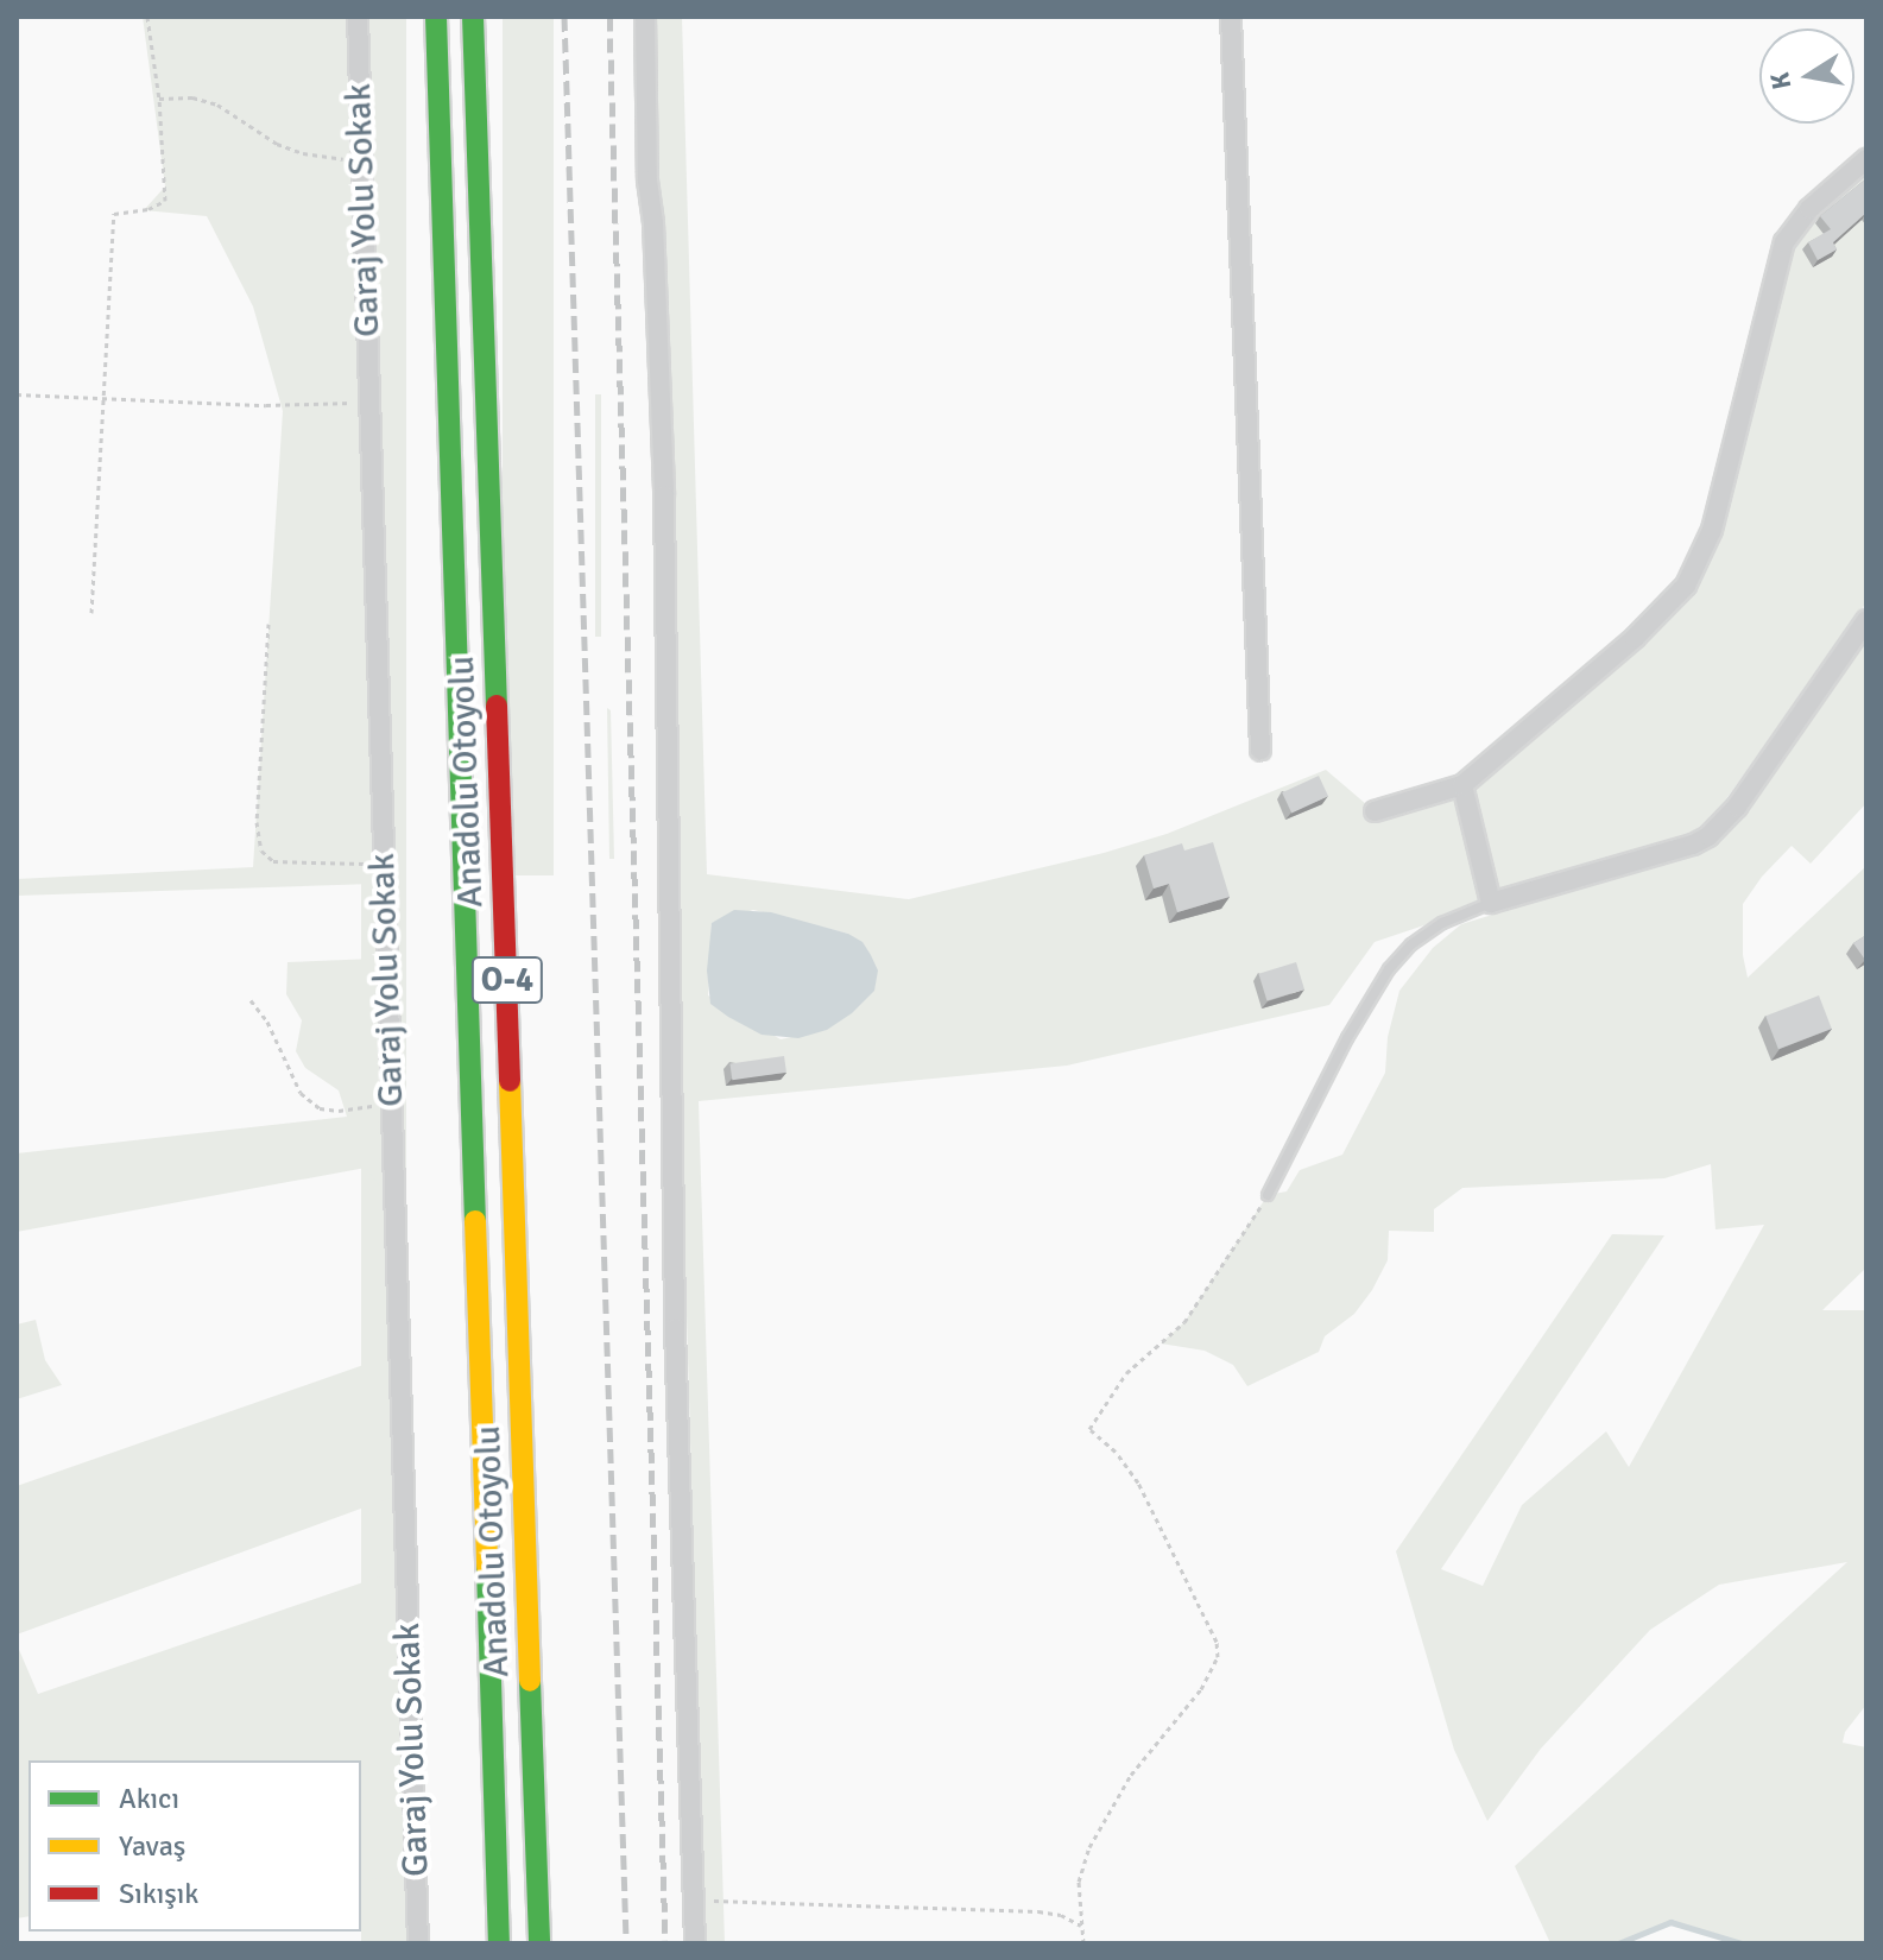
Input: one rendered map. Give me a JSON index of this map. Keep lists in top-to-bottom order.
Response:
{
  "streets": {
    "highway": ["Anadolu Otoyolu", "O-4"],
    "street": ["Garaj Yolu Sokak"]
  },
  "legend": ["Akıcı", "Yavaş", "Sıkışık"],
  "north": "left"
}
